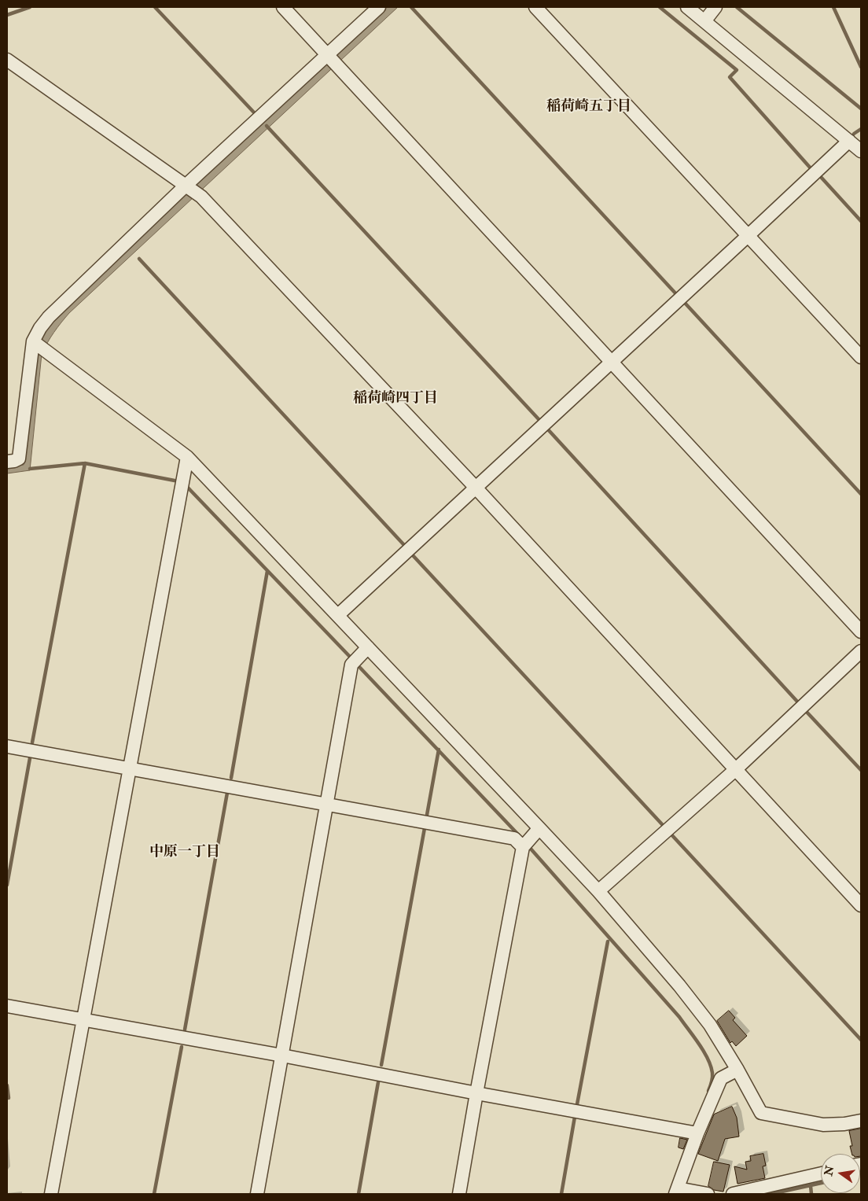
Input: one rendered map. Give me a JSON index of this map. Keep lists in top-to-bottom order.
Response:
{
  "districts": ["稲荷崎五丁目", "稲荷崎四丁目", "中原一丁目"],
  "north": "left"
}
